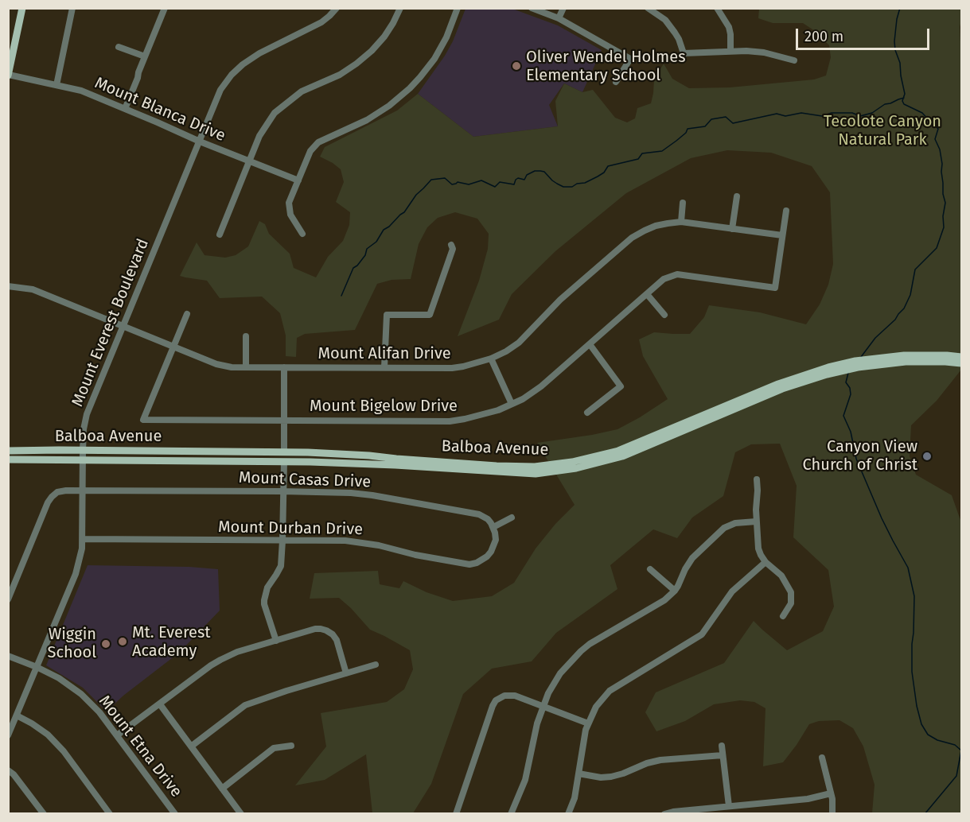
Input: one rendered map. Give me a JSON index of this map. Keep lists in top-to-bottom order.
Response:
{
  "streets": {
    "main road": ["Balboa Avenue"],
    "street": [
      "Mount Blanca Drive",
      "Mount Everest Boulevard",
      "Mount Alifan Drive",
      "Mount Bigelow Drive",
      "Mount Casas Drive",
      "Mount Durban Drive",
      "Mount Etna Drive"
    ]
  },
  "crossings": [
    ["Mount Blanca Drive", "Mount Everest Boulevard"],
    ["Mount Everest Boulevard", "Mount Alifan Drive"],
    ["Mount Everest Boulevard", "Balboa Avenue"],
    ["Mount Everest Boulevard", "Mount Casas Drive"],
    ["Mount Everest Boulevard", "Mount Durban Drive"],
    ["Mount Everest Boulevard", "Mount Etna Drive"],
    ["Mount Alifan Drive", "Mount Bigelow Drive"],
    ["Mount Casas Drive", "Mount Durban Drive"]
  ],
  "parks": ["Tecolote Canyon Natural Park"],
  "places": [
    "Oliver Wendel Holmes Elementary School",
    "Canyon View Church of Christ",
    "Mt. Everest Academy",
    "Wiggin School"
  ],
  "scale_bar": "200 m"
}
